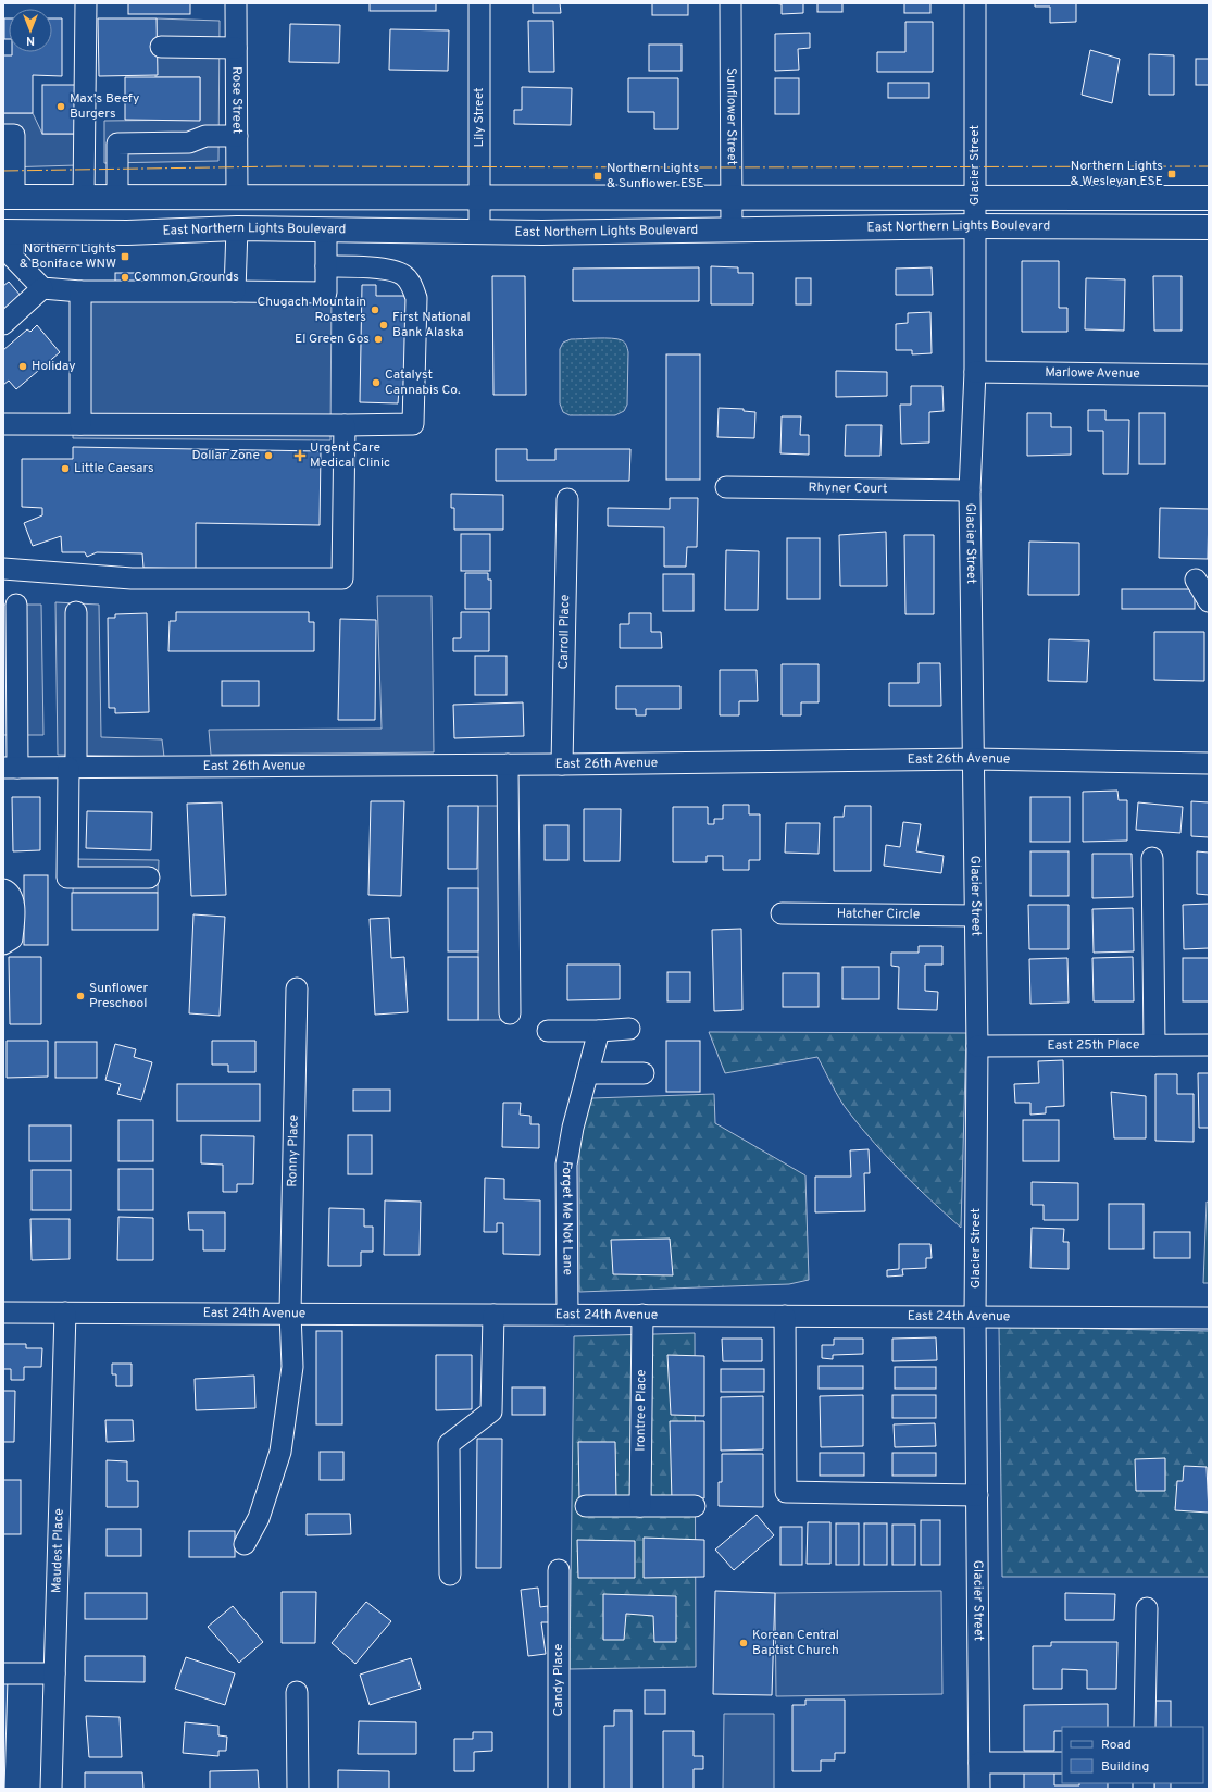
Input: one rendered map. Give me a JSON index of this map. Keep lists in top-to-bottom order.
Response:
{
  "streets": {
    "main road": ["East Northern Lights Boulevard"],
    "street": [
      "Rose Street",
      "Sunflower Street",
      "Lily Street",
      "Glacier Street",
      "Marlowe Avenue",
      "Rhyner Court",
      "Carroll Place",
      "East 26th Avenue",
      "Hatcher Circle",
      "East 25th Place",
      "Ronny Place",
      "Forget Me Not Lane",
      "East 24th Avenue",
      "Irontree Place",
      "Maudest Place",
      "Candy Place"
    ]
  },
  "crossings": [
    ["Sunflower Street", "East Northern Lights Boulevard"],
    ["Lily Street", "East Northern Lights Boulevard"],
    ["Glacier Street", "East Northern Lights Boulevard"],
    ["Glacier Street", "Marlowe Avenue"],
    ["Glacier Street", "Rhyner Court"],
    ["Glacier Street", "East 26th Avenue"],
    ["Glacier Street", "Hatcher Circle"],
    ["Glacier Street", "East 25th Place"],
    ["Glacier Street", "East 24th Avenue"],
    ["Carroll Place", "East 26th Avenue"],
    ["Ronny Place", "East 24th Avenue"],
    ["Forget Me Not Lane", "East 24th Avenue"],
    ["East 24th Avenue", "Irontree Place"],
    ["East 24th Avenue", "Maudest Place"]
  ],
  "places": {
    "other": [
      "Max's Beefy Burgers",
      "Common Grounds",
      "Chugach Mountain Roasters",
      "First National Bank Alaska",
      "El Green Gos",
      "Holiday",
      "Catalyst Cannabis Co.",
      "Dollar Zone",
      "Little Caesars",
      "Sunflower Preschool",
      "Korean Central Baptist Church"
    ],
    "transit": ["Northern Lights & Wesleyan ESE", "Northern Lights & Sunflower ESE", "Northern Lights & Boniface WNW"],
    "health": ["Urgent Care Medical Clinic"]
  },
  "legend": ["Road", "Building"],
  "north": "bottom"
}
